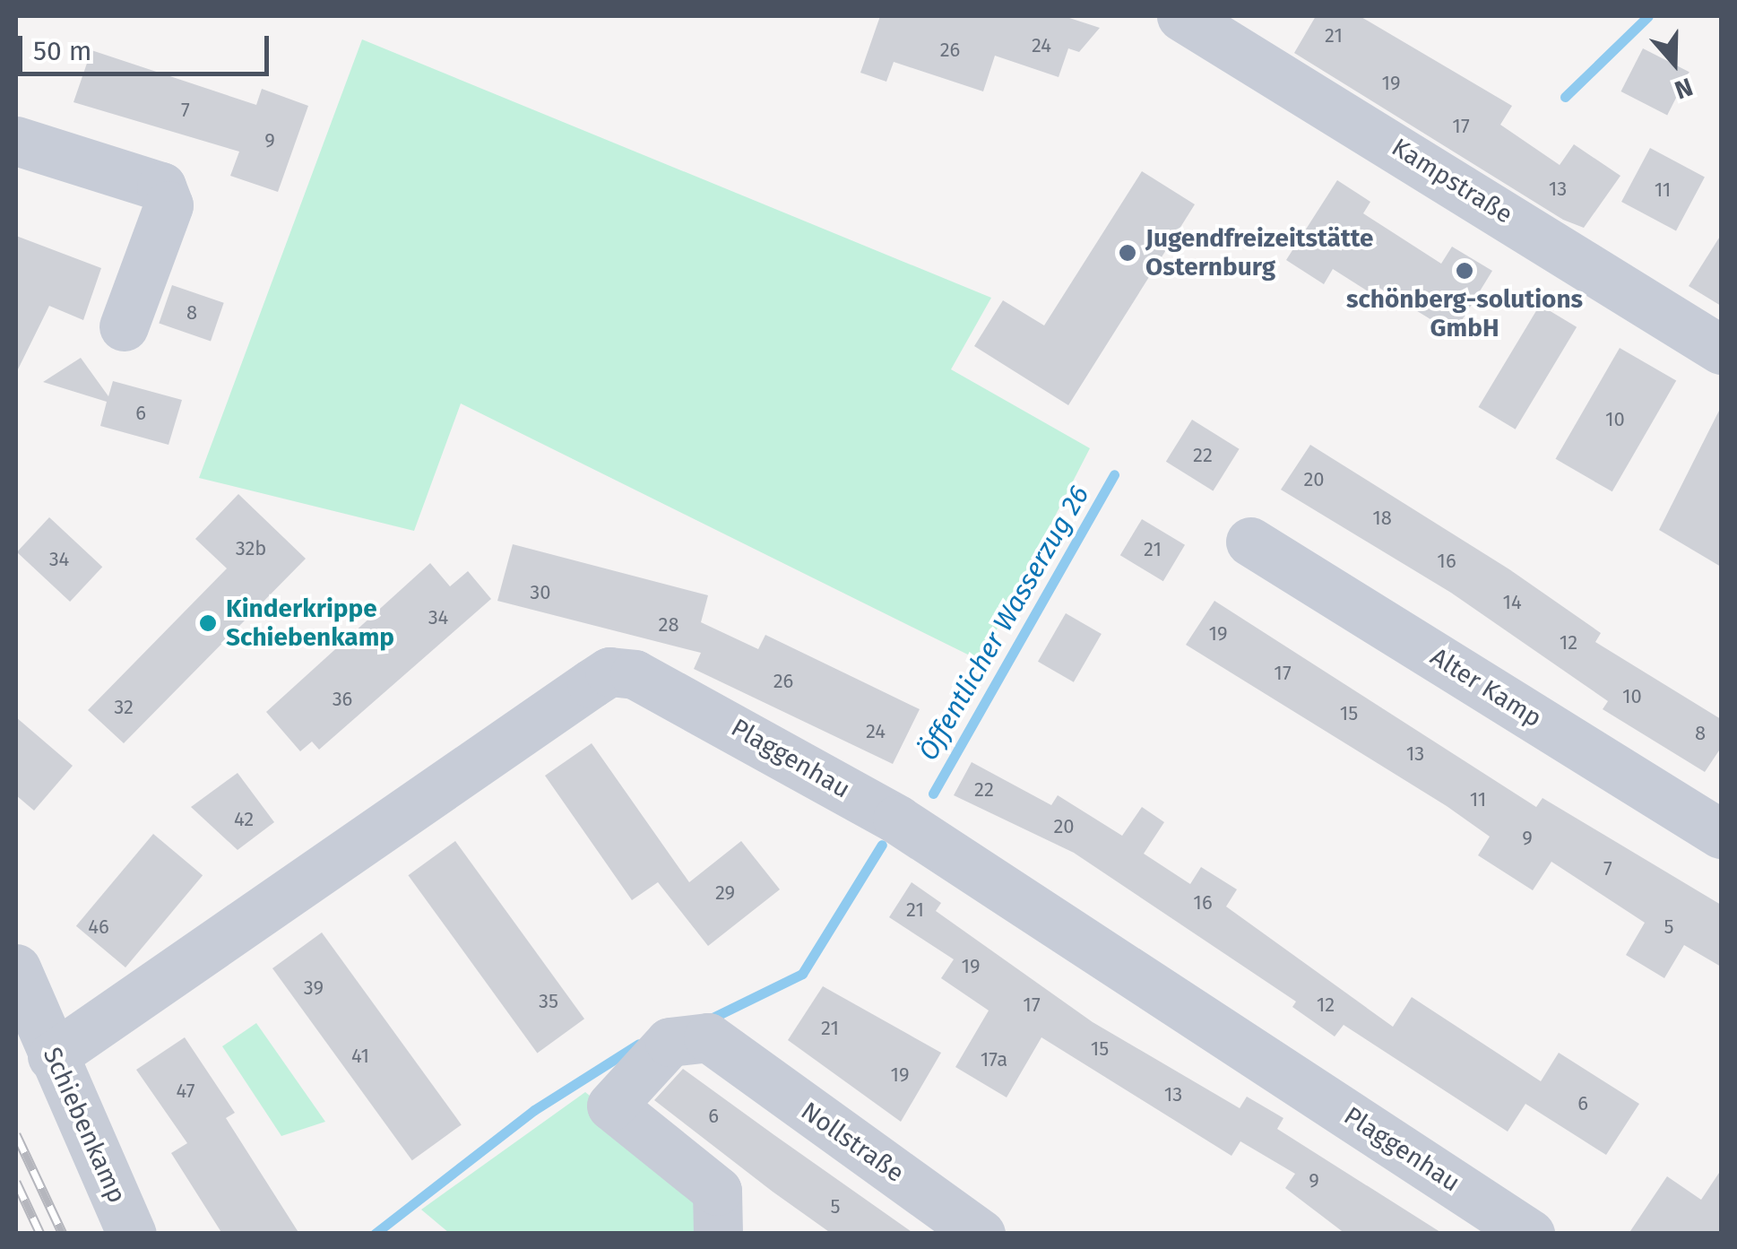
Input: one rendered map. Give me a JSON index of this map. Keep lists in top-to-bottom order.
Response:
{
  "streets": {
    "street": [
      "Kampstraße",
      "Alter Kamp",
      "Plaggenhau",
      "Schiebenkamp",
      "Nollstraße"
    ]
  },
  "crossings": [
    ["Plaggenhau", "Schiebenkamp"]
  ],
  "water": ["Öffentlicher Wasserzug 26"],
  "places": ["Jugendfreizeitstätte Osternburg", "schönberg-solutions GmbH", "Kinderkrippe Schiebenkamp"],
  "house_numbers": [
    "21",
    "24",
    "26",
    "19",
    "7",
    "17",
    "9",
    "13",
    "11",
    "8",
    "6",
    "10",
    "22",
    "20",
    "18",
    "32b",
    "21",
    "34",
    "16",
    "30",
    "14",
    "34",
    "28",
    "19",
    "12",
    "17",
    "26",
    "10",
    "36",
    "32",
    "15",
    "24",
    "8",
    "13",
    "22",
    "11",
    "42",
    "20",
    "9",
    "7",
    "29",
    "16",
    "21",
    "46",
    "5",
    "19",
    "39",
    "35",
    "17",
    "12",
    "21",
    "15",
    "41",
    "17a",
    "19",
    "47",
    "13",
    "6",
    "6",
    "9",
    "5"
  ],
  "scale_bar": "50 m",
  "north": "bottom"
}
